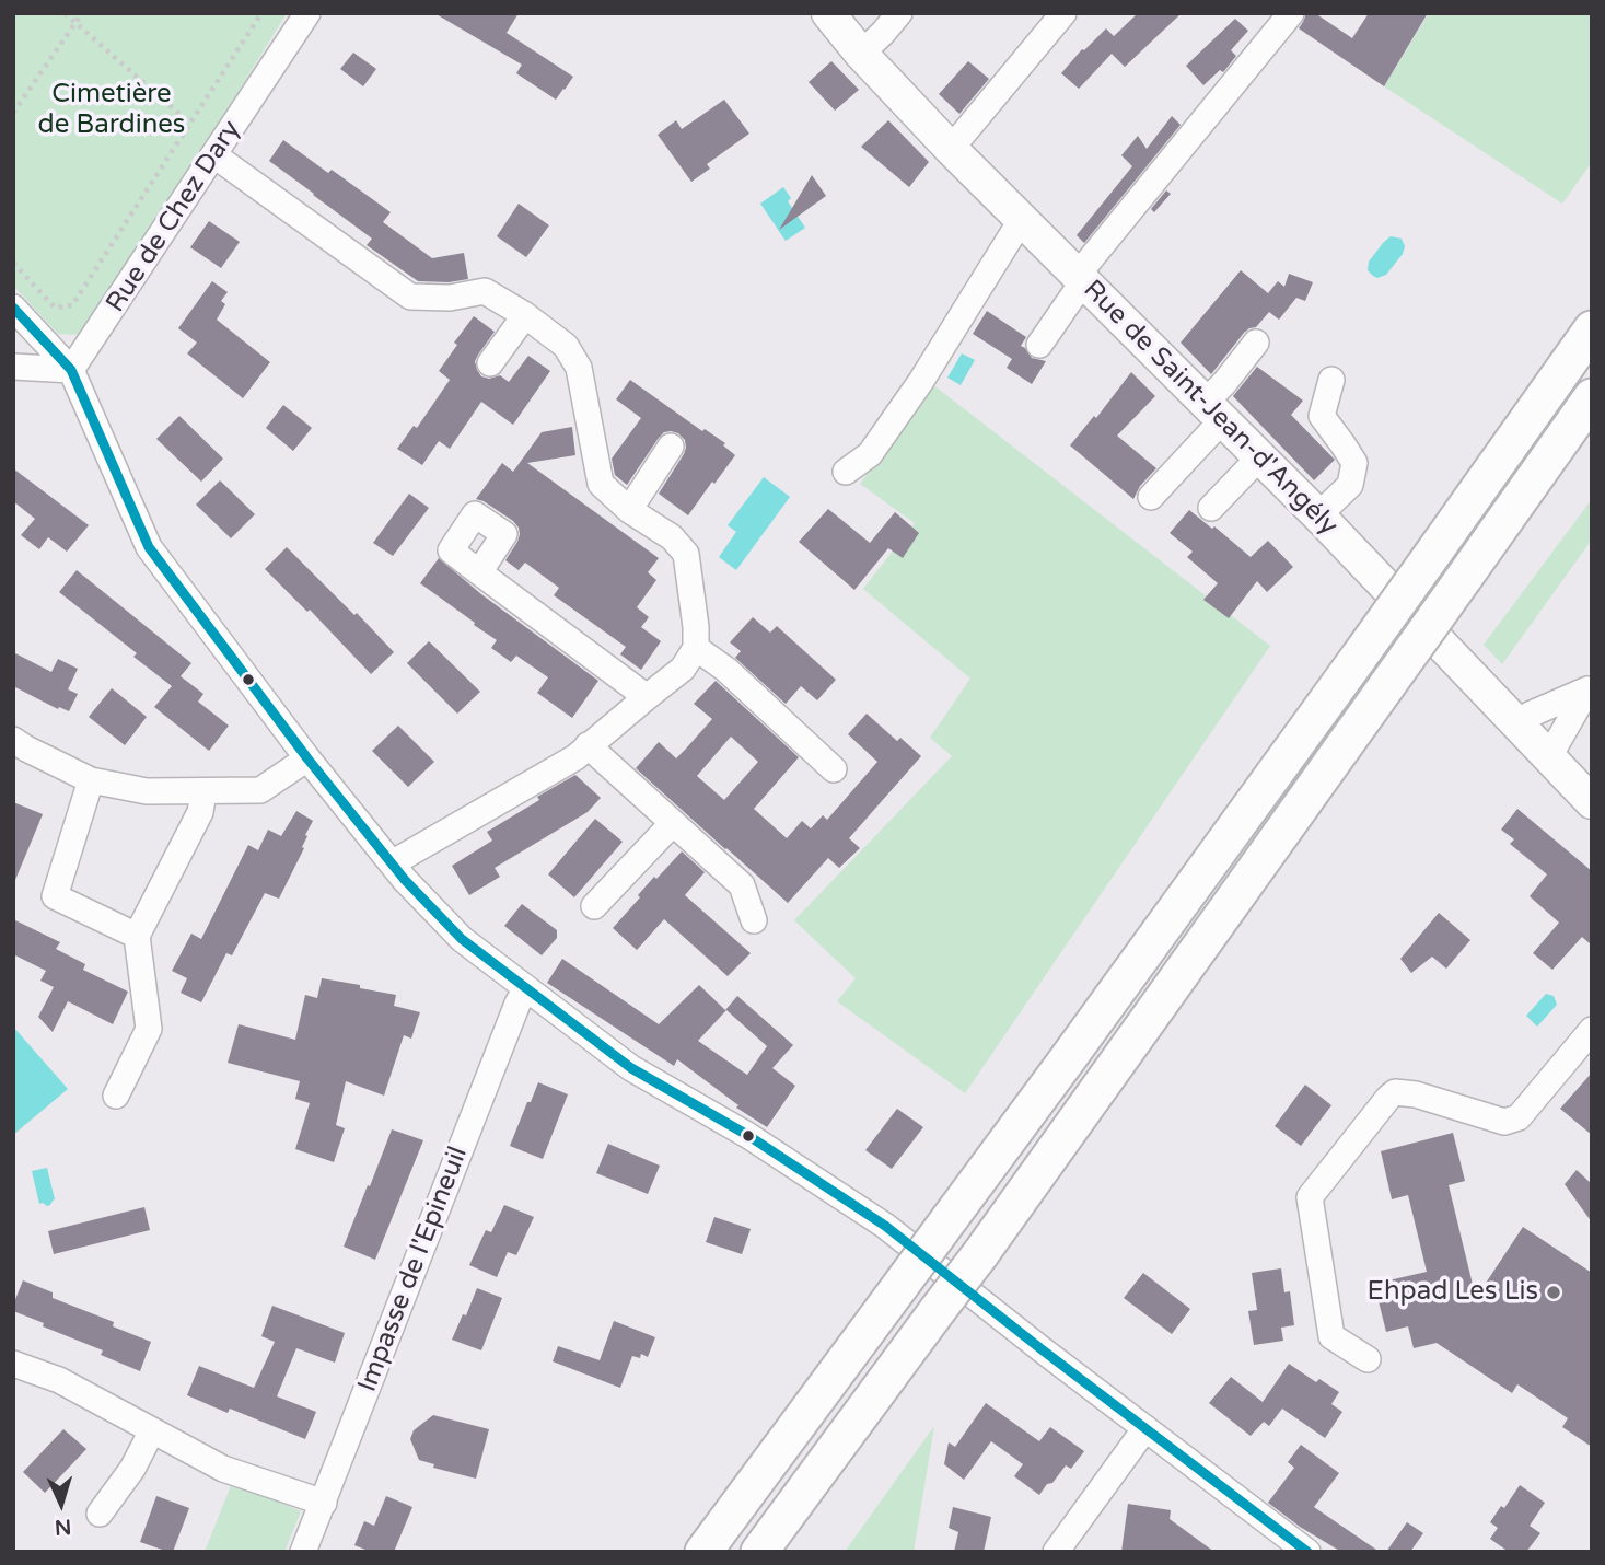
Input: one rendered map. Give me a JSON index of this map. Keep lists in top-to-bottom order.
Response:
{
  "streets": {
    "main road": ["Rue de Saint-Jean-d'Angély"],
    "street": ["Rue de Chez Dary", "Impasse de l'Epineuil"]
  },
  "parks": ["Cimetière de Bardines"],
  "places": ["Ehpad Les Lis"],
  "north": "bottom"
}
